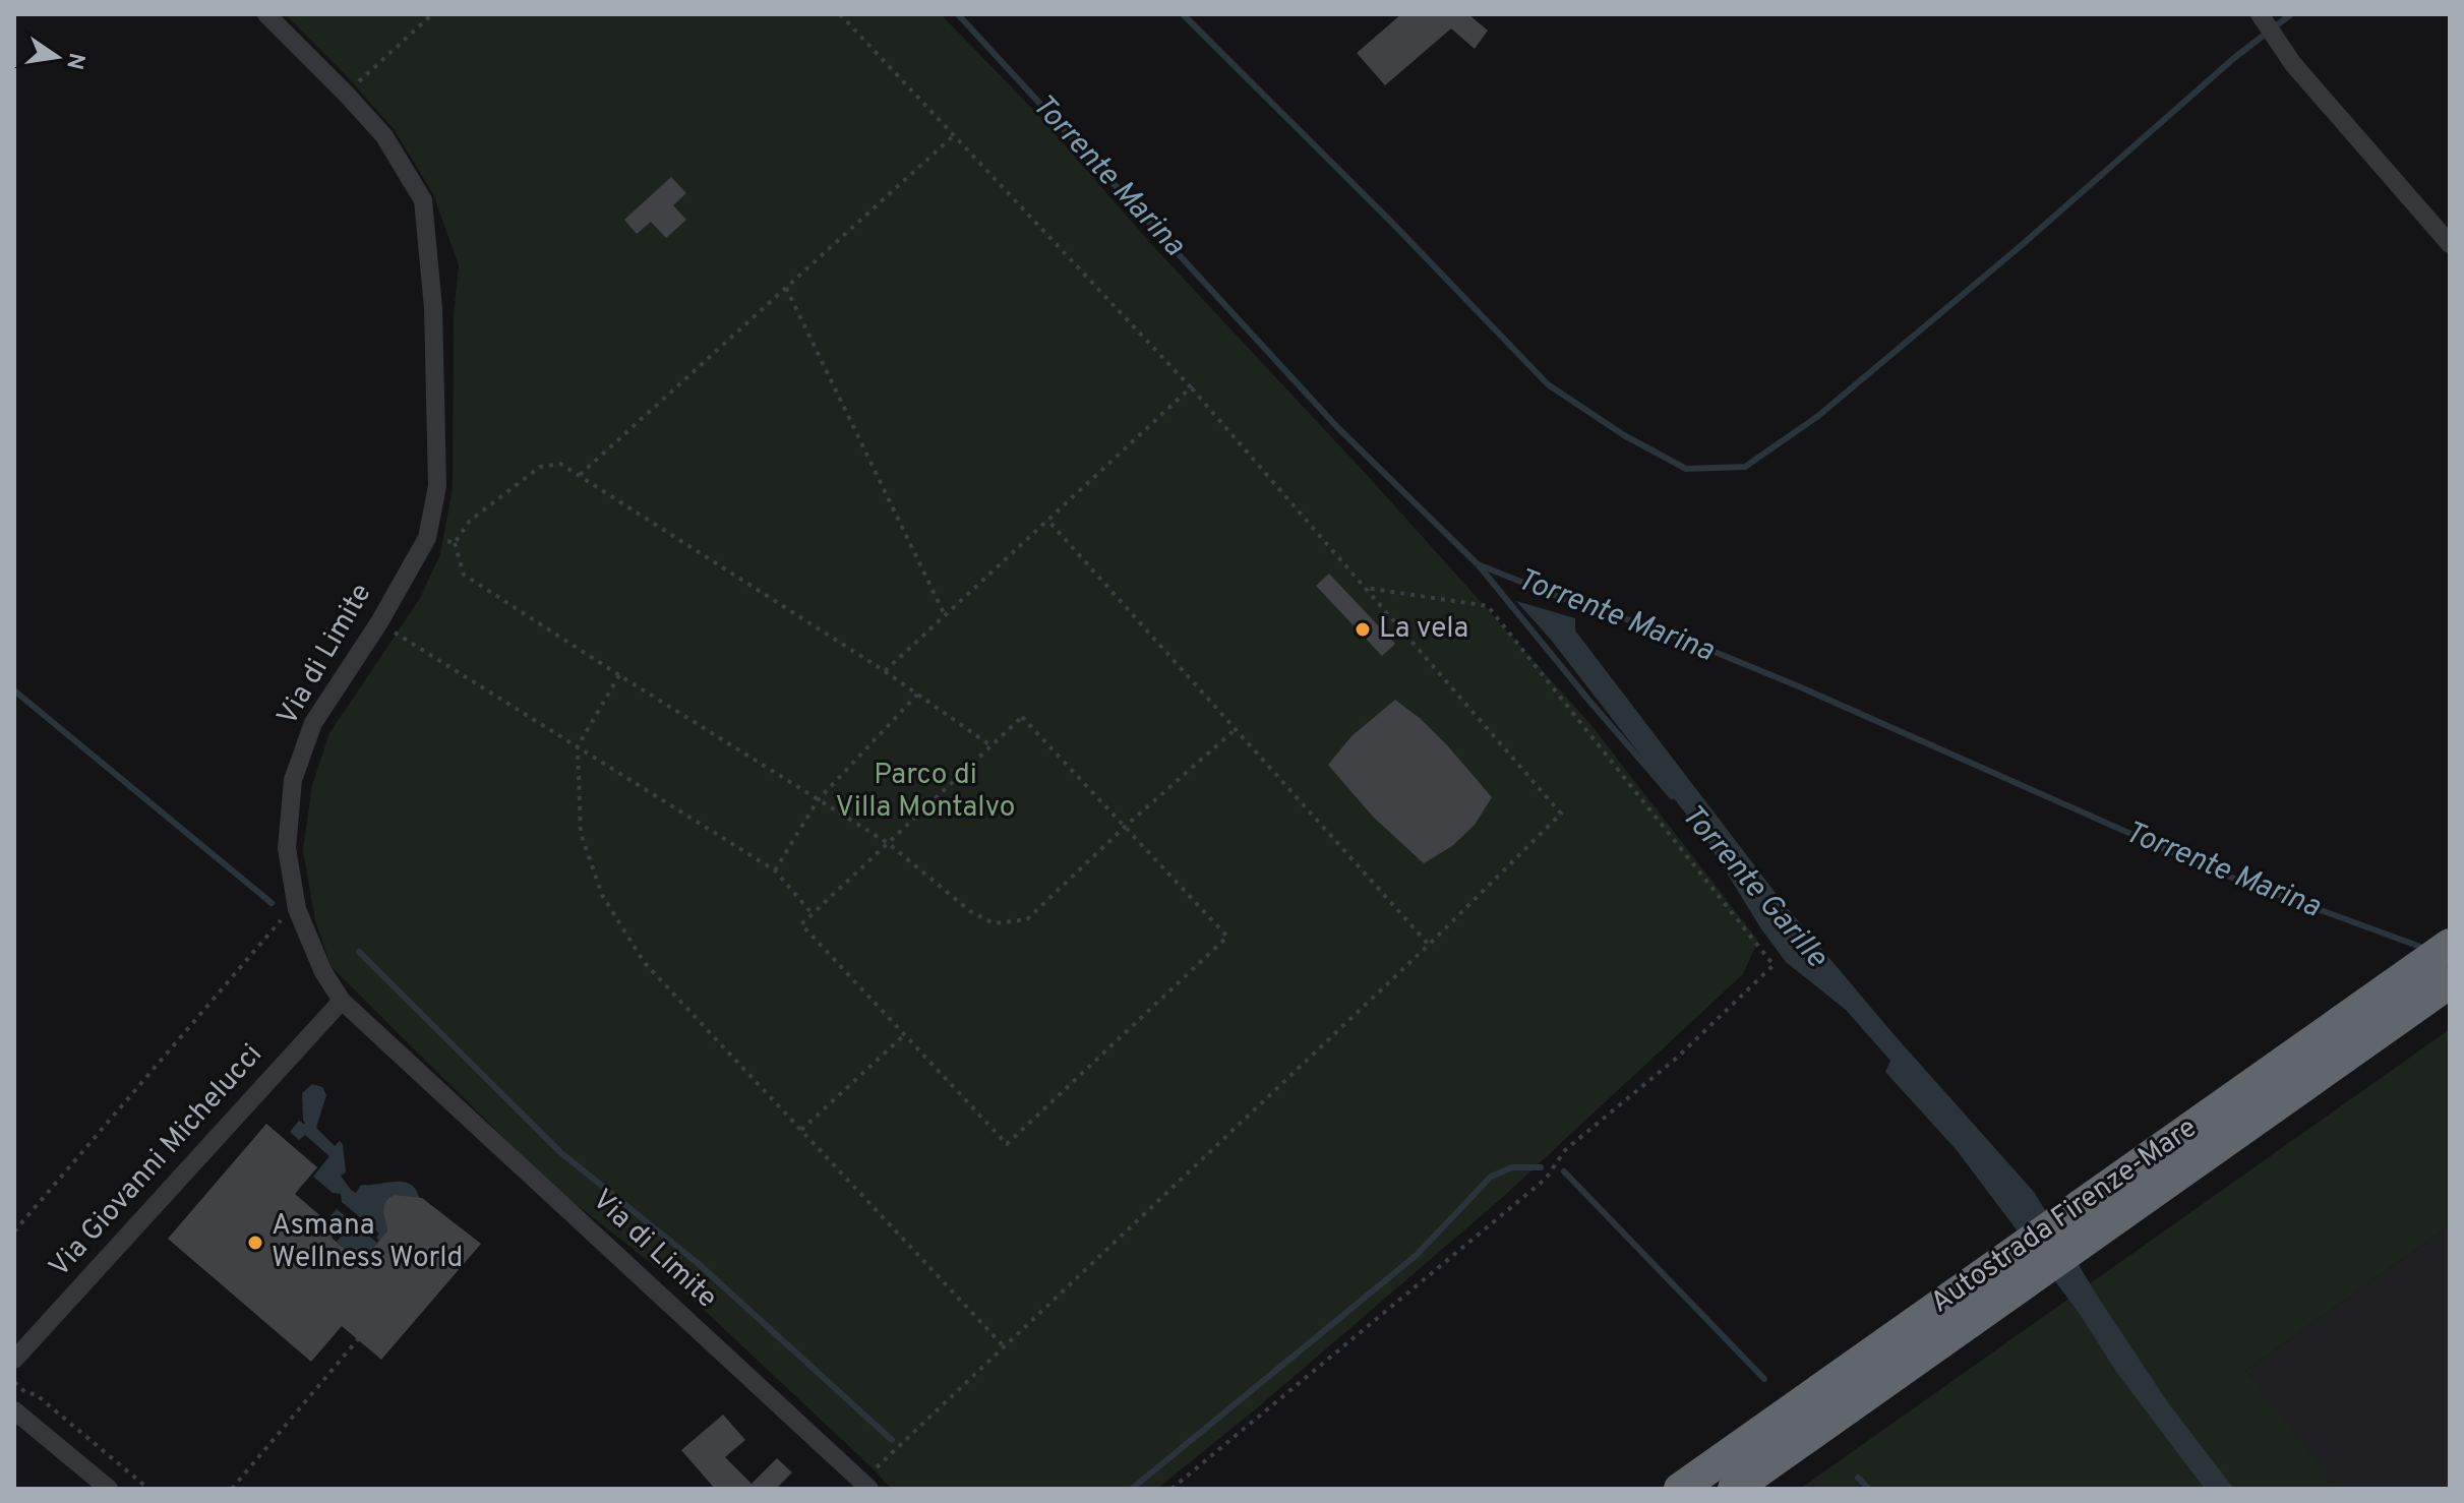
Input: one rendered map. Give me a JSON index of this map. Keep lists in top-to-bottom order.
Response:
{
  "streets": {
    "highway": ["Autostrada Firenze-Mare"],
    "street": ["Via di Limite", "Via Giovanni Michelucci"]
  },
  "crossings": [
    ["Via di Limite", "Via Giovanni Michelucci"]
  ],
  "water": ["Torrente Marina", "Torrente Garille"],
  "parks": ["Parco di Villa Montalvo"],
  "places": ["La vela", "Asmana Wellness World"],
  "north": "right"
}
